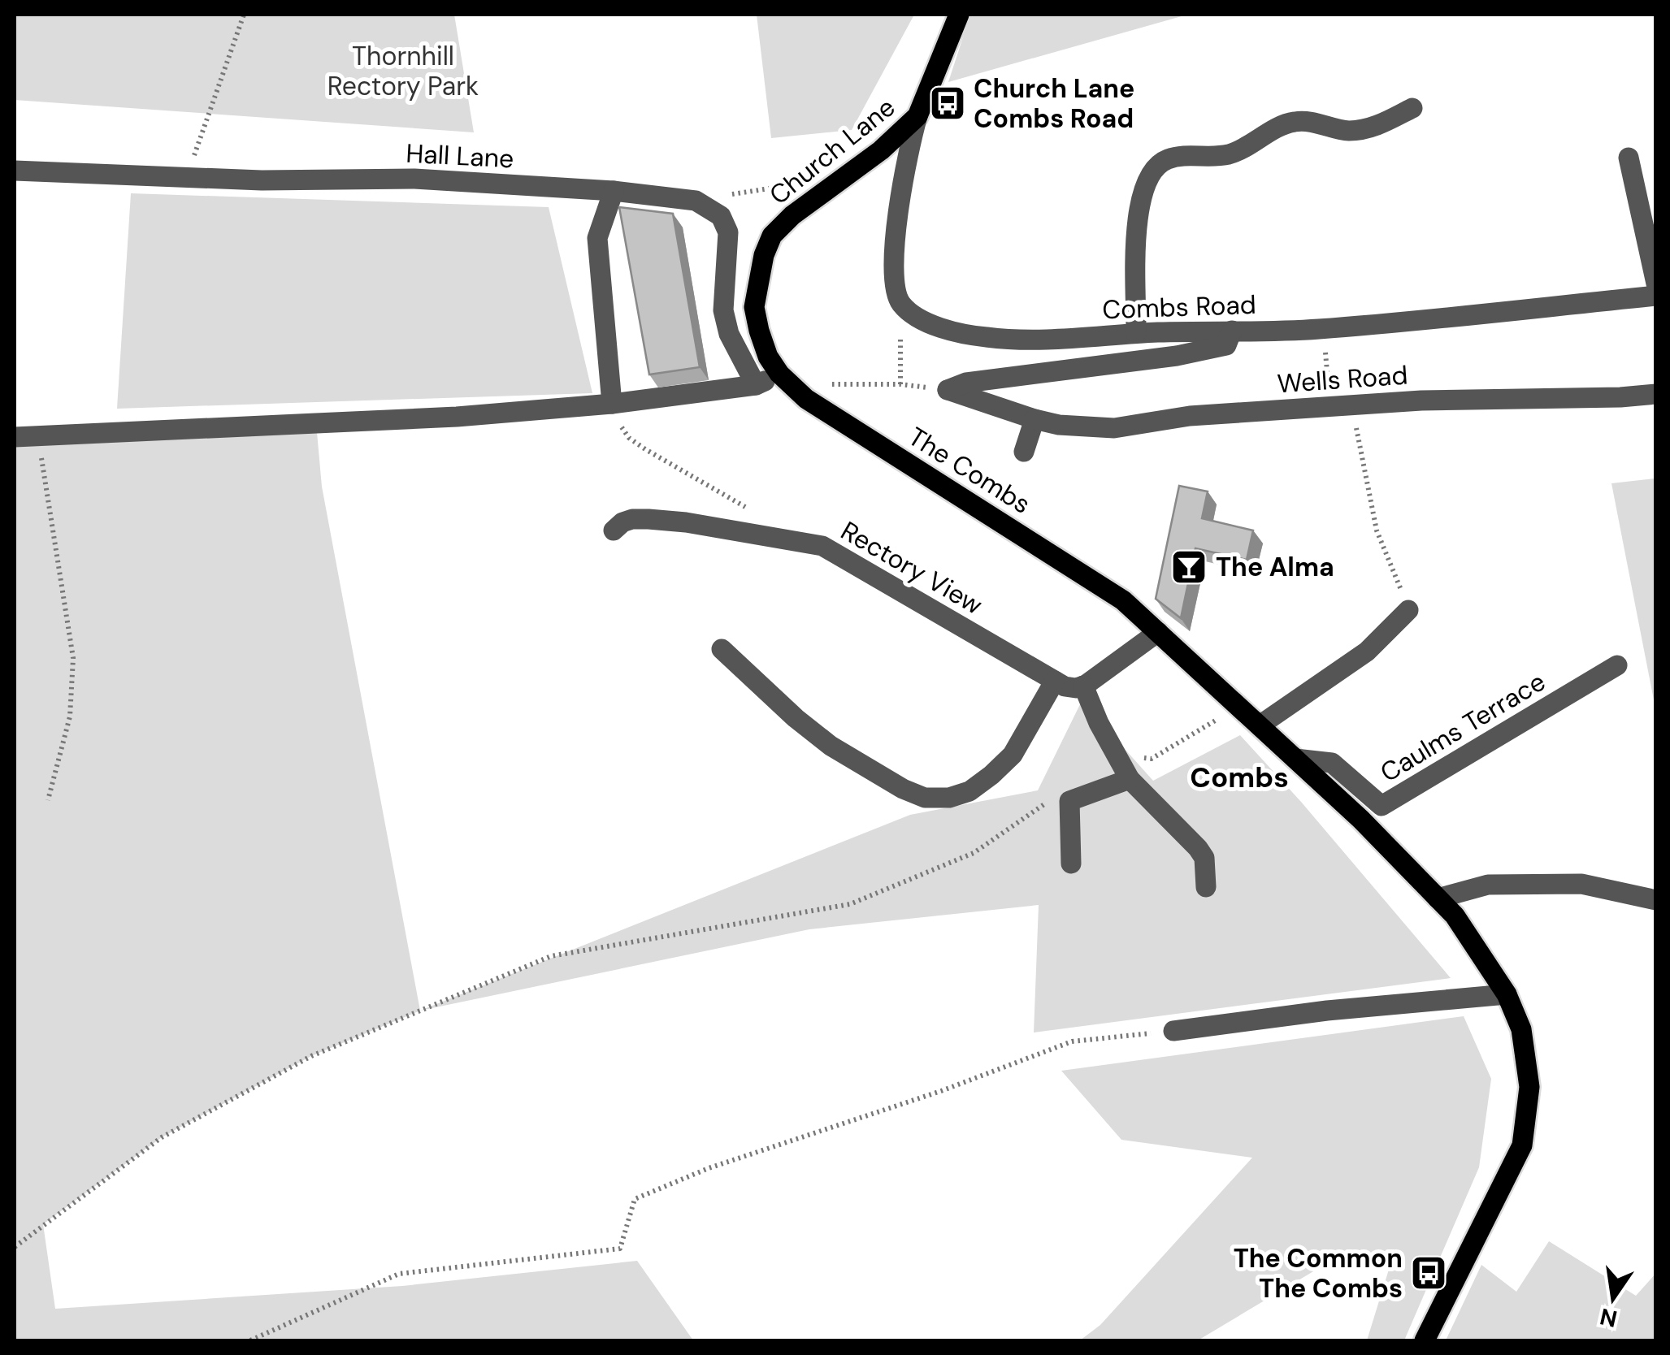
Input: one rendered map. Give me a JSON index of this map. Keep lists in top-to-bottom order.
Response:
{
  "streets": {
    "main road": ["Church Lane", "The Combs"],
    "street": [
      "Hall Lane",
      "Combs Road",
      "Wells Road",
      "Rectory View",
      "Caulms Terrace"
    ]
  },
  "crossings": [
    ["Church Lane", "The Combs"],
    ["The Combs", "Caulms Terrace"]
  ],
  "districts": ["Combs"],
  "parks": ["Thornhill Rectory Park"],
  "places": {
    "bus stop": ["Church Lane Combs Road", "The Common The Combs"],
    "bar": ["The Alma"]
  },
  "north": "bottom"
}
